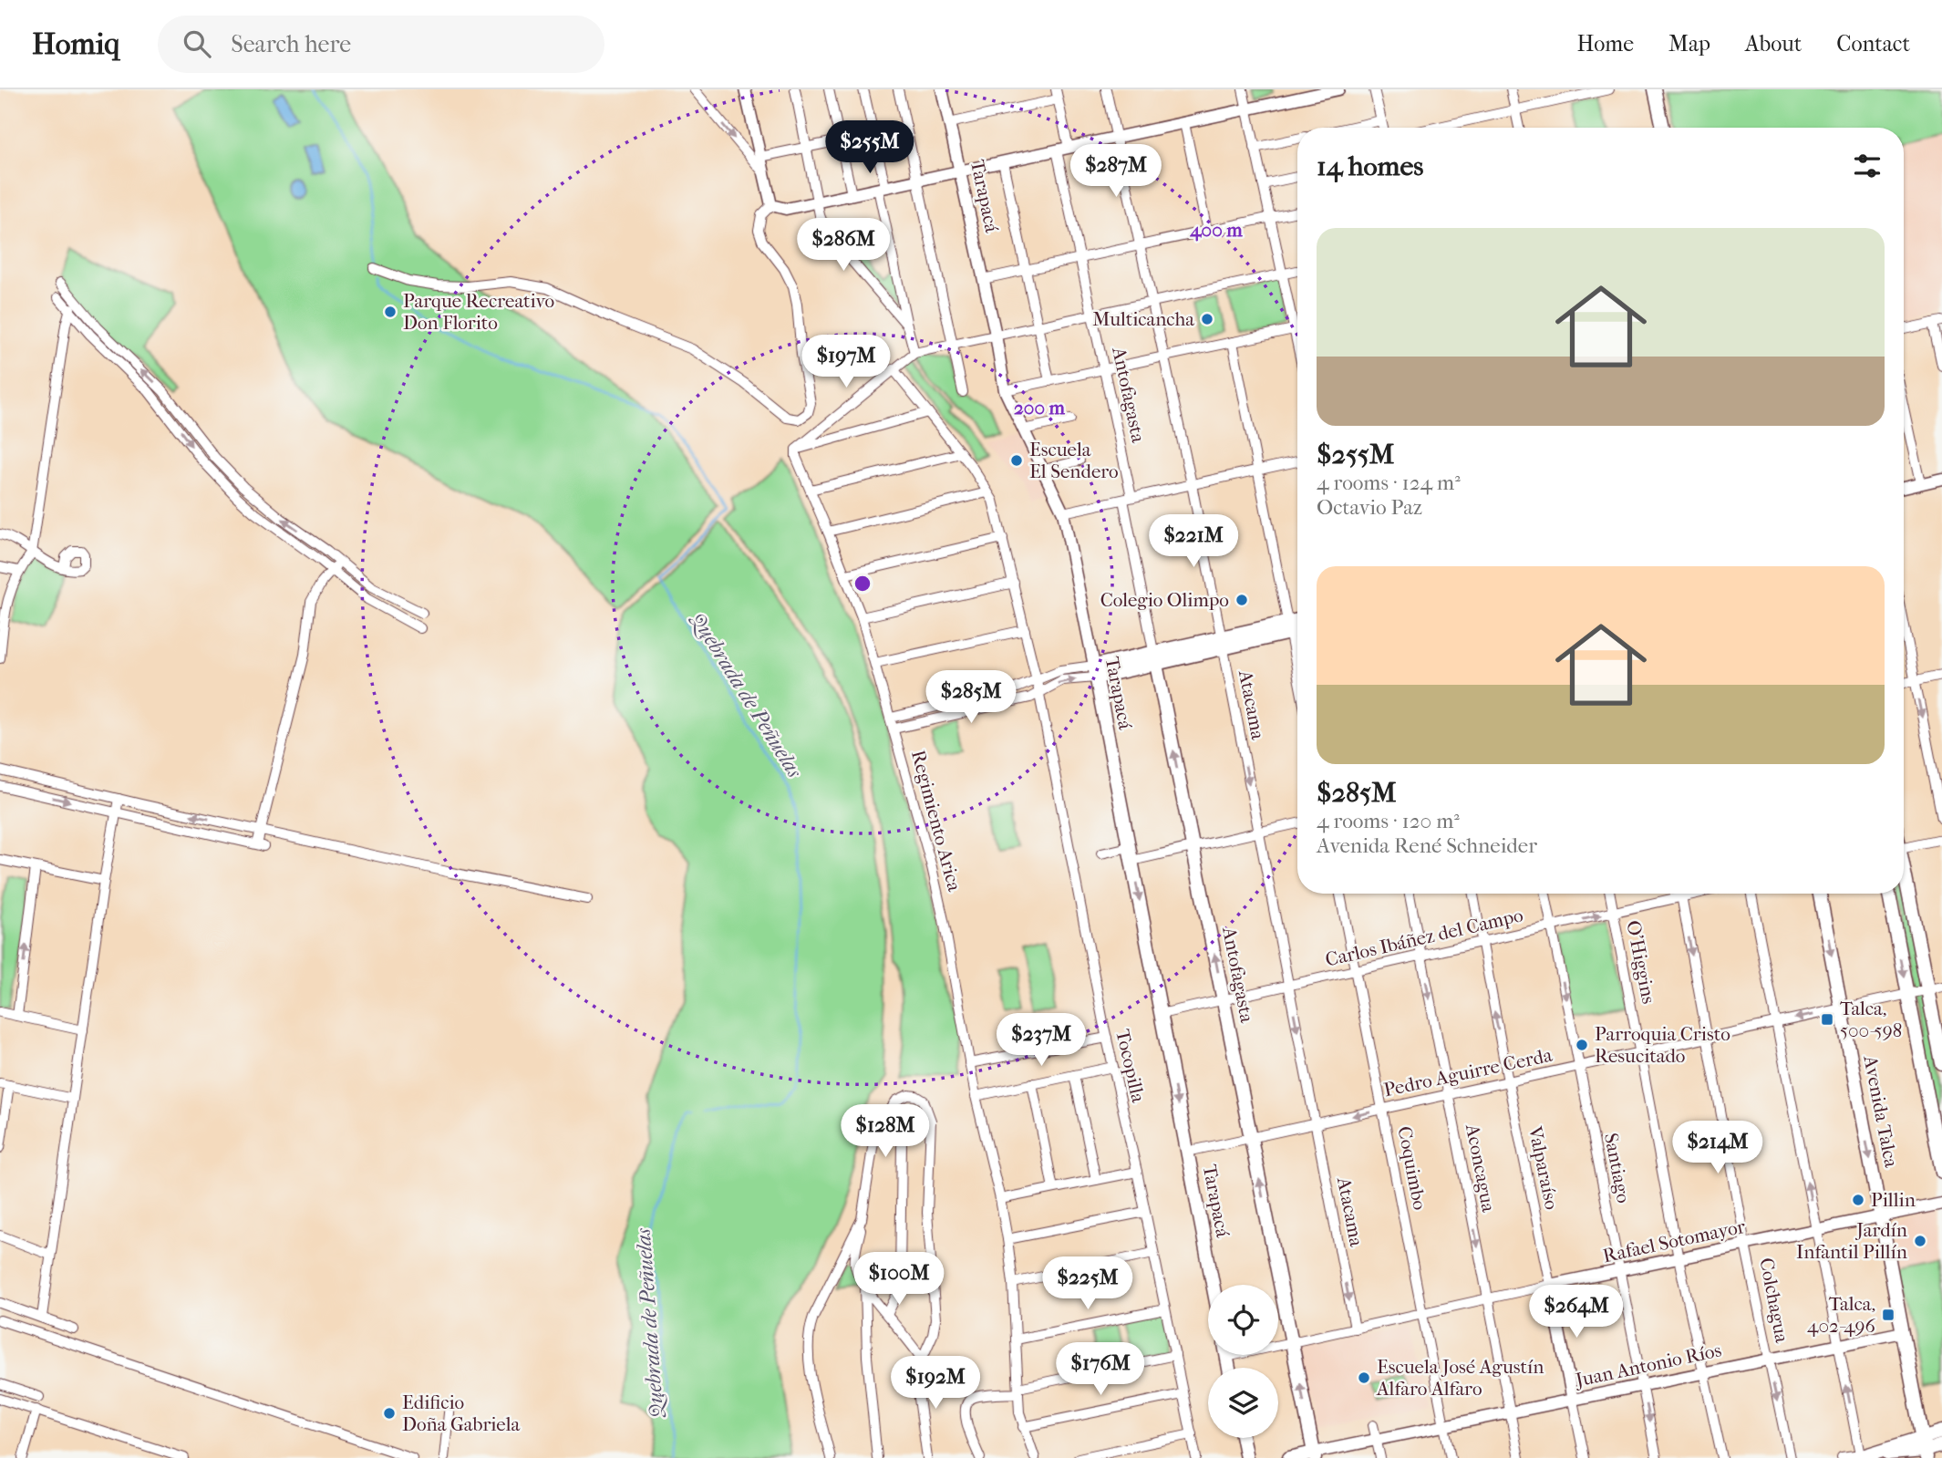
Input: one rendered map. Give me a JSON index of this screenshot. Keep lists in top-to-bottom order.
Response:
{
  "streets": {
    "main road": [
      "Tarapacá",
      "Antofagasta",
      "Avenida Talca",
      "Juan Antonio Ríos"
    ],
    "street": [
      "Atacama",
      "Regimiento Arica",
      "Carlos Ibáñez del Campo",
      "O'Higgins",
      "Tocopilla",
      "Pedro Aguirre Cerda",
      "Coquimbo",
      "Aconcagua",
      "Valparaíso",
      "Santiago",
      "Rafael Sotomayor",
      "Colchagua"
    ]
  },
  "crossings": [
    ["Tarapacá", "Carlos Ibáñez del Campo"],
    ["Tarapacá", "Pedro Aguirre Cerda"],
    ["Antofagasta", "Carlos Ibáñez del Campo"],
    ["Antofagasta", "Pedro Aguirre Cerda"],
    ["Antofagasta", "Rafael Sotomayor"],
    ["Antofagasta", "Juan Antonio Ríos"],
    ["Atacama", "Carlos Ibáñez del Campo"],
    ["Atacama", "Pedro Aguirre Cerda"],
    ["Atacama", "Rafael Sotomayor"],
    ["Carlos Ibáñez del Campo", "O'Higgins"],
    ["Carlos Ibáñez del Campo", "Coquimbo"],
    ["Carlos Ibáñez del Campo", "Aconcagua"],
    ["Carlos Ibáñez del Campo", "Valparaíso"],
    ["Carlos Ibáñez del Campo", "Santiago"],
    ["Carlos Ibáñez del Campo", "Colchagua"],
    ["O'Higgins", "Pedro Aguirre Cerda"],
    ["O'Higgins", "Rafael Sotomayor"],
    ["O'Higgins", "Juan Antonio Ríos"],
    ["Pedro Aguirre Cerda", "Avenida Talca"],
    ["Pedro Aguirre Cerda", "Coquimbo"],
    ["Pedro Aguirre Cerda", "Aconcagua"],
    ["Pedro Aguirre Cerda", "Valparaíso"],
    ["Pedro Aguirre Cerda", "Santiago"],
    ["Pedro Aguirre Cerda", "Colchagua"],
    ["Avenida Talca", "Rafael Sotomayor"],
    ["Avenida Talca", "Juan Antonio Ríos"],
    ["Coquimbo", "Rafael Sotomayor"],
    ["Coquimbo", "Juan Antonio Ríos"],
    ["Aconcagua", "Rafael Sotomayor"],
    ["Aconcagua", "Juan Antonio Ríos"],
    ["Valparaíso", "Rafael Sotomayor"],
    ["Valparaíso", "Juan Antonio Ríos"],
    ["Santiago", "Rafael Sotomayor"],
    ["Santiago", "Juan Antonio Ríos"],
    ["Rafael Sotomayor", "Colchagua"],
    ["Colchagua", "Juan Antonio Ríos"]
  ],
  "one_way": [
    "Antofagasta",
    "Atacama",
    "Aconcagua",
    "Santiago"
  ],
  "water": ["Quebrada de Peñuelas"],
  "places": {
    "other": [
      "Parque Recreativo Don Florito",
      "Multicancha",
      "Escuela El Sendero",
      "Colegio Olimpo",
      "Parroquia Cristo Resucitado",
      "Pillin",
      "Jardín Infantil Pillín",
      "Escuela José Agustín Alfaro Alfaro",
      "Edificio Doña Gabriela"
    ],
    "transit": ["Talca, 500-598", "Talca, 402-496"]
  },
  "page": {
    "header": "Homiq",
    "search": "Search here",
    "nav": [
      "Home",
      "Map",
      "About",
      "Contact"
    ],
    "price": [
      "$255M",
      "$287M",
      "$286M",
      "$197M",
      "$221M",
      "$285M",
      "$237M",
      "$128M",
      "$214M",
      "$100M",
      "$225M",
      "$264M",
      "$176M",
      "$192M"
    ],
    "heading": "14 homes",
    "list": [
      {
        "name": "$255M",
        "note": "4 rooms · 124 m² · Octavio Paz"
      },
      {
        "name": "$285M",
        "note": "4 rooms · 120 m² · Avenida René Schneider"
      }
    ]
  },
  "rings": ["400 m", "200 m"]
}
